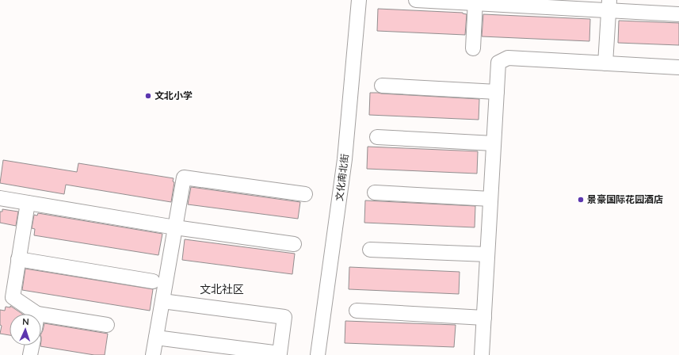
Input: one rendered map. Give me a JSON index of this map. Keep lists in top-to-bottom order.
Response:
{
  "streets": {
    "street": ["文化南北街"]
  },
  "districts": ["文北社区"],
  "places": ["文北小学", "景豪国际花园酒店"],
  "north": "top"
}
